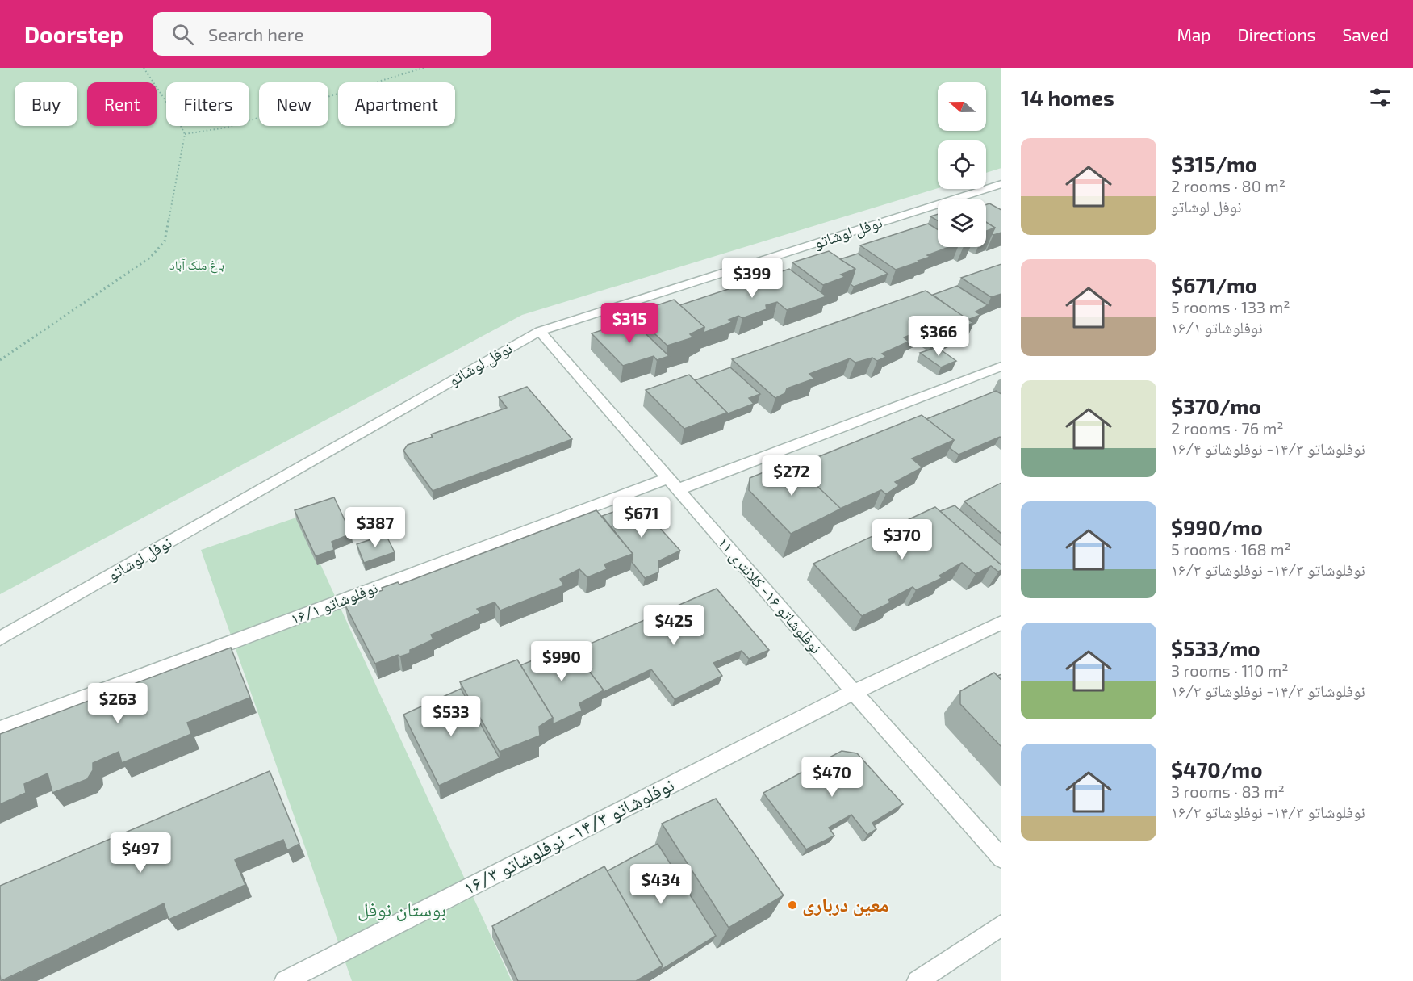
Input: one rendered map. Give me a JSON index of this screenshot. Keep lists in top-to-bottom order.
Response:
{
  "streets": {
    "street": [
      "نوفل لوشاتو",
      "نوفلوشاتو ۱۶- کلانتری ۱۱",
      "نوفلوشاتو ۱۶/۱",
      "نوفلوشاتو ۱۴/۳- نوفلوشاتو ۱۶/۳"
    ]
  },
  "crossings": [
    ["نوفل لوشاتو", "نوفلوشاتو ۱۶- کلانتری ۱۱"],
    ["نوفلوشاتو ۱۶- کلانتری ۱۱", "نوفلوشاتو ۱۶/۱"],
    ["نوفلوشاتو ۱۶- کلانتری ۱۱", "نوفلوشاتو ۱۴/۳- نوفلوشاتو ۱۶/۳"]
  ],
  "parks": ["باغ ملک آباد", "بوستان نوفل"],
  "places": ["معین درباری"],
  "north": "left",
  "page": {
    "header": "Doorstep",
    "search": "Search here",
    "nav": ["Map", "Directions", "Saved"],
    "heading": "14 homes",
    "chip": [
      "Buy",
      "Rent",
      "Filters",
      "New",
      "Apartment"
    ],
    "list": [
      {
        "name": "$315/mo",
        "note": "2 rooms · 80 m² · نوفل لوشاتو"
      },
      {
        "name": "$671/mo",
        "note": "5 rooms · 133 m² · نوفلوشاتو ۱۶/۱"
      },
      {
        "name": "$370/mo",
        "note": "2 rooms · 76 m² · نوفلوشاتو ۱۴/۳- نوفلوشاتو ۱۶/۴"
      },
      {
        "name": "$990/mo",
        "note": "5 rooms · 168 m² · نوفلوشاتو ۱۴/۳- نوفلوشاتو ۱۶/۳"
      },
      {
        "name": "$533/mo",
        "note": "3 rooms · 110 m² · نوفلوشاتو ۱۴/۳- نوفلوشاتو ۱۶/۳"
      },
      {
        "name": "$470/mo",
        "note": "3 rooms · 83 m² · نوفلوشاتو ۱۴/۳- نوفلوشاتو ۱۶/۳"
      }
    ],
    "price": [
      "$399",
      "$315",
      "$366",
      "$272",
      "$671",
      "$387",
      "$370",
      "$425",
      "$990",
      "$263",
      "$533",
      "$470",
      "$497",
      "$434"
    ]
  }
}
